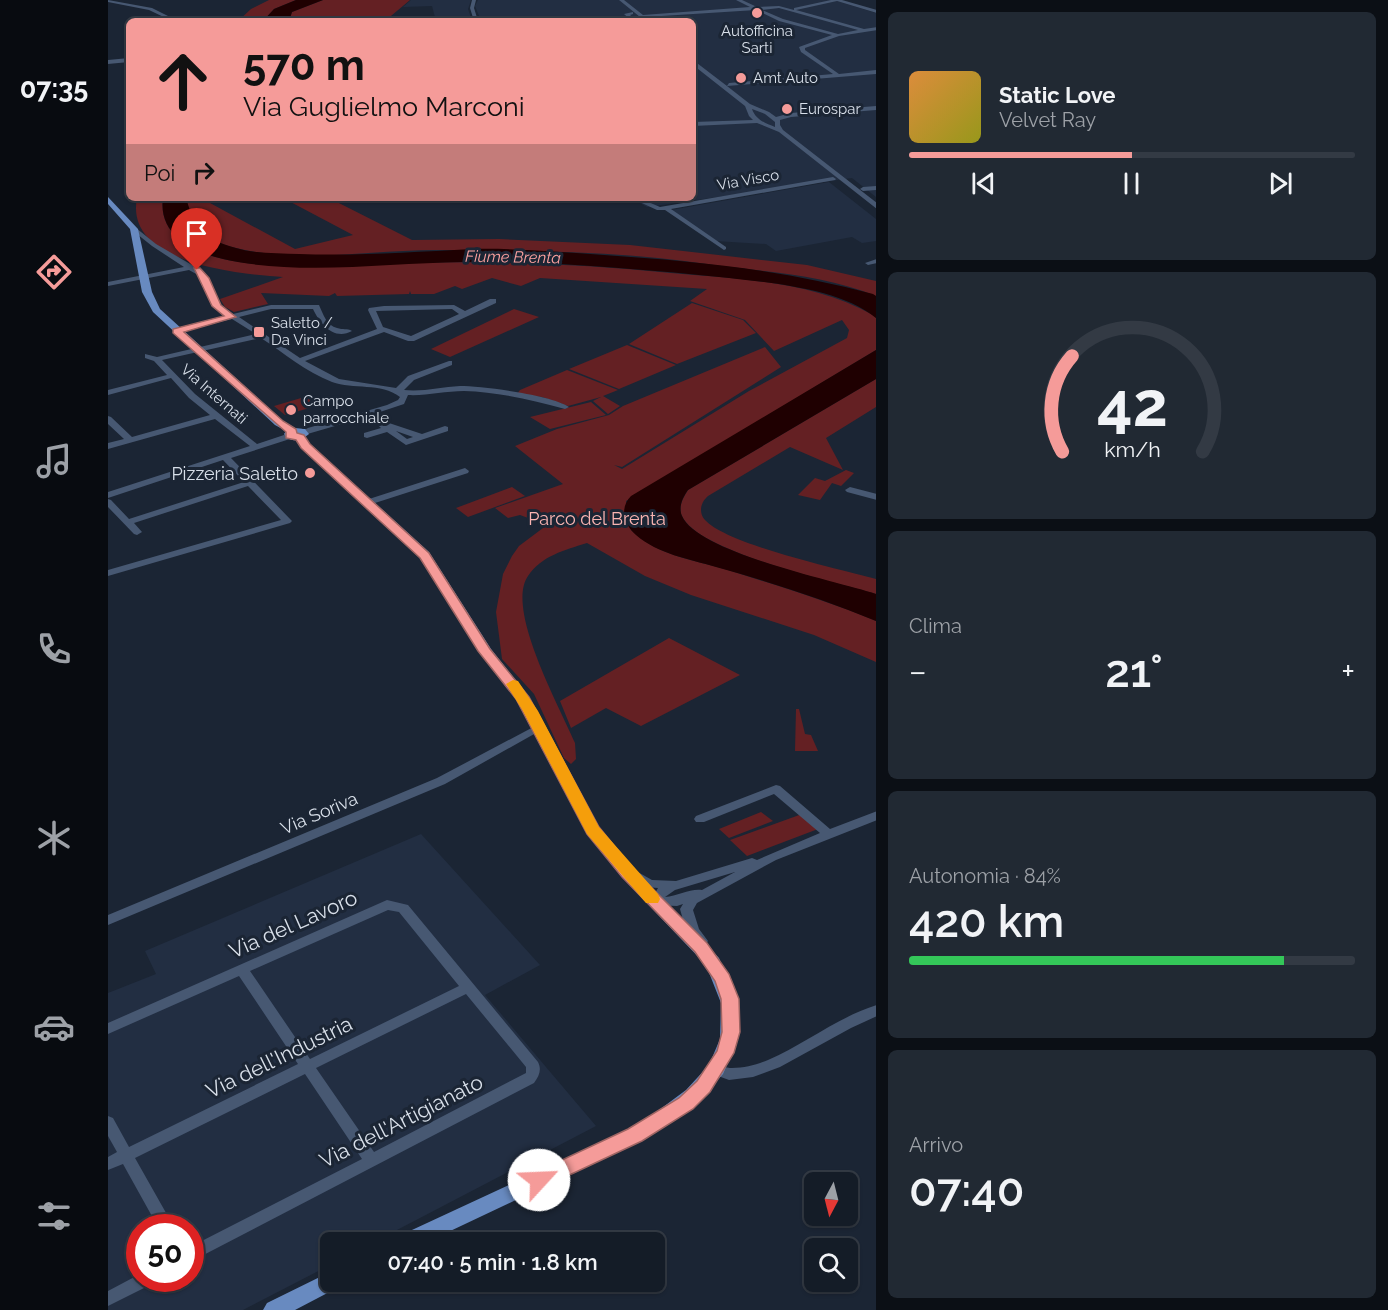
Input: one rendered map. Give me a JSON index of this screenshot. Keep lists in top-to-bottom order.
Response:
{
  "streets": {
    "street": [
      "Via Visco",
      "Via Internati",
      "Via Soriva",
      "Via del Lavoro",
      "Via dell'Industria",
      "Via dell'Artigianato"
    ]
  },
  "crossings": [
    ["Via del Lavoro", "Via dell'Industria"],
    ["Via del Lavoro", "Via dell'Artigianato"],
    ["Via dell'Industria", "Via dell'Artigianato"]
  ],
  "water": ["Fiume Brenta"],
  "parks": ["Parco del Brenta"],
  "places": {
    "other": [
      "Autofficina Sarti",
      "Amt Auto",
      "Eurospar",
      "Campo parrocchiale",
      "Pizzeria Saletto"
    ],
    "transit": ["Saletto / Da Vinci"]
  },
  "north": "bottom",
  "page": {
    "tabs": "07:35",
    "turn": ["570 m", "Via Guglielmo Marconi"],
    "song": ["Static Love", "Velvet Ray"],
    "then": "Poi",
    "tile": [
      "Clima",
      ["Autonomia · 84%", "420 km"],
      ["Arrivo", "07:40"]
    ],
    "heat": ["−", "21°", "+"],
    "limit": "50",
    "trip": "07:40 · 5 min · 1.8 km",
    "gauge": ["42", "km/h"]
  }
}
